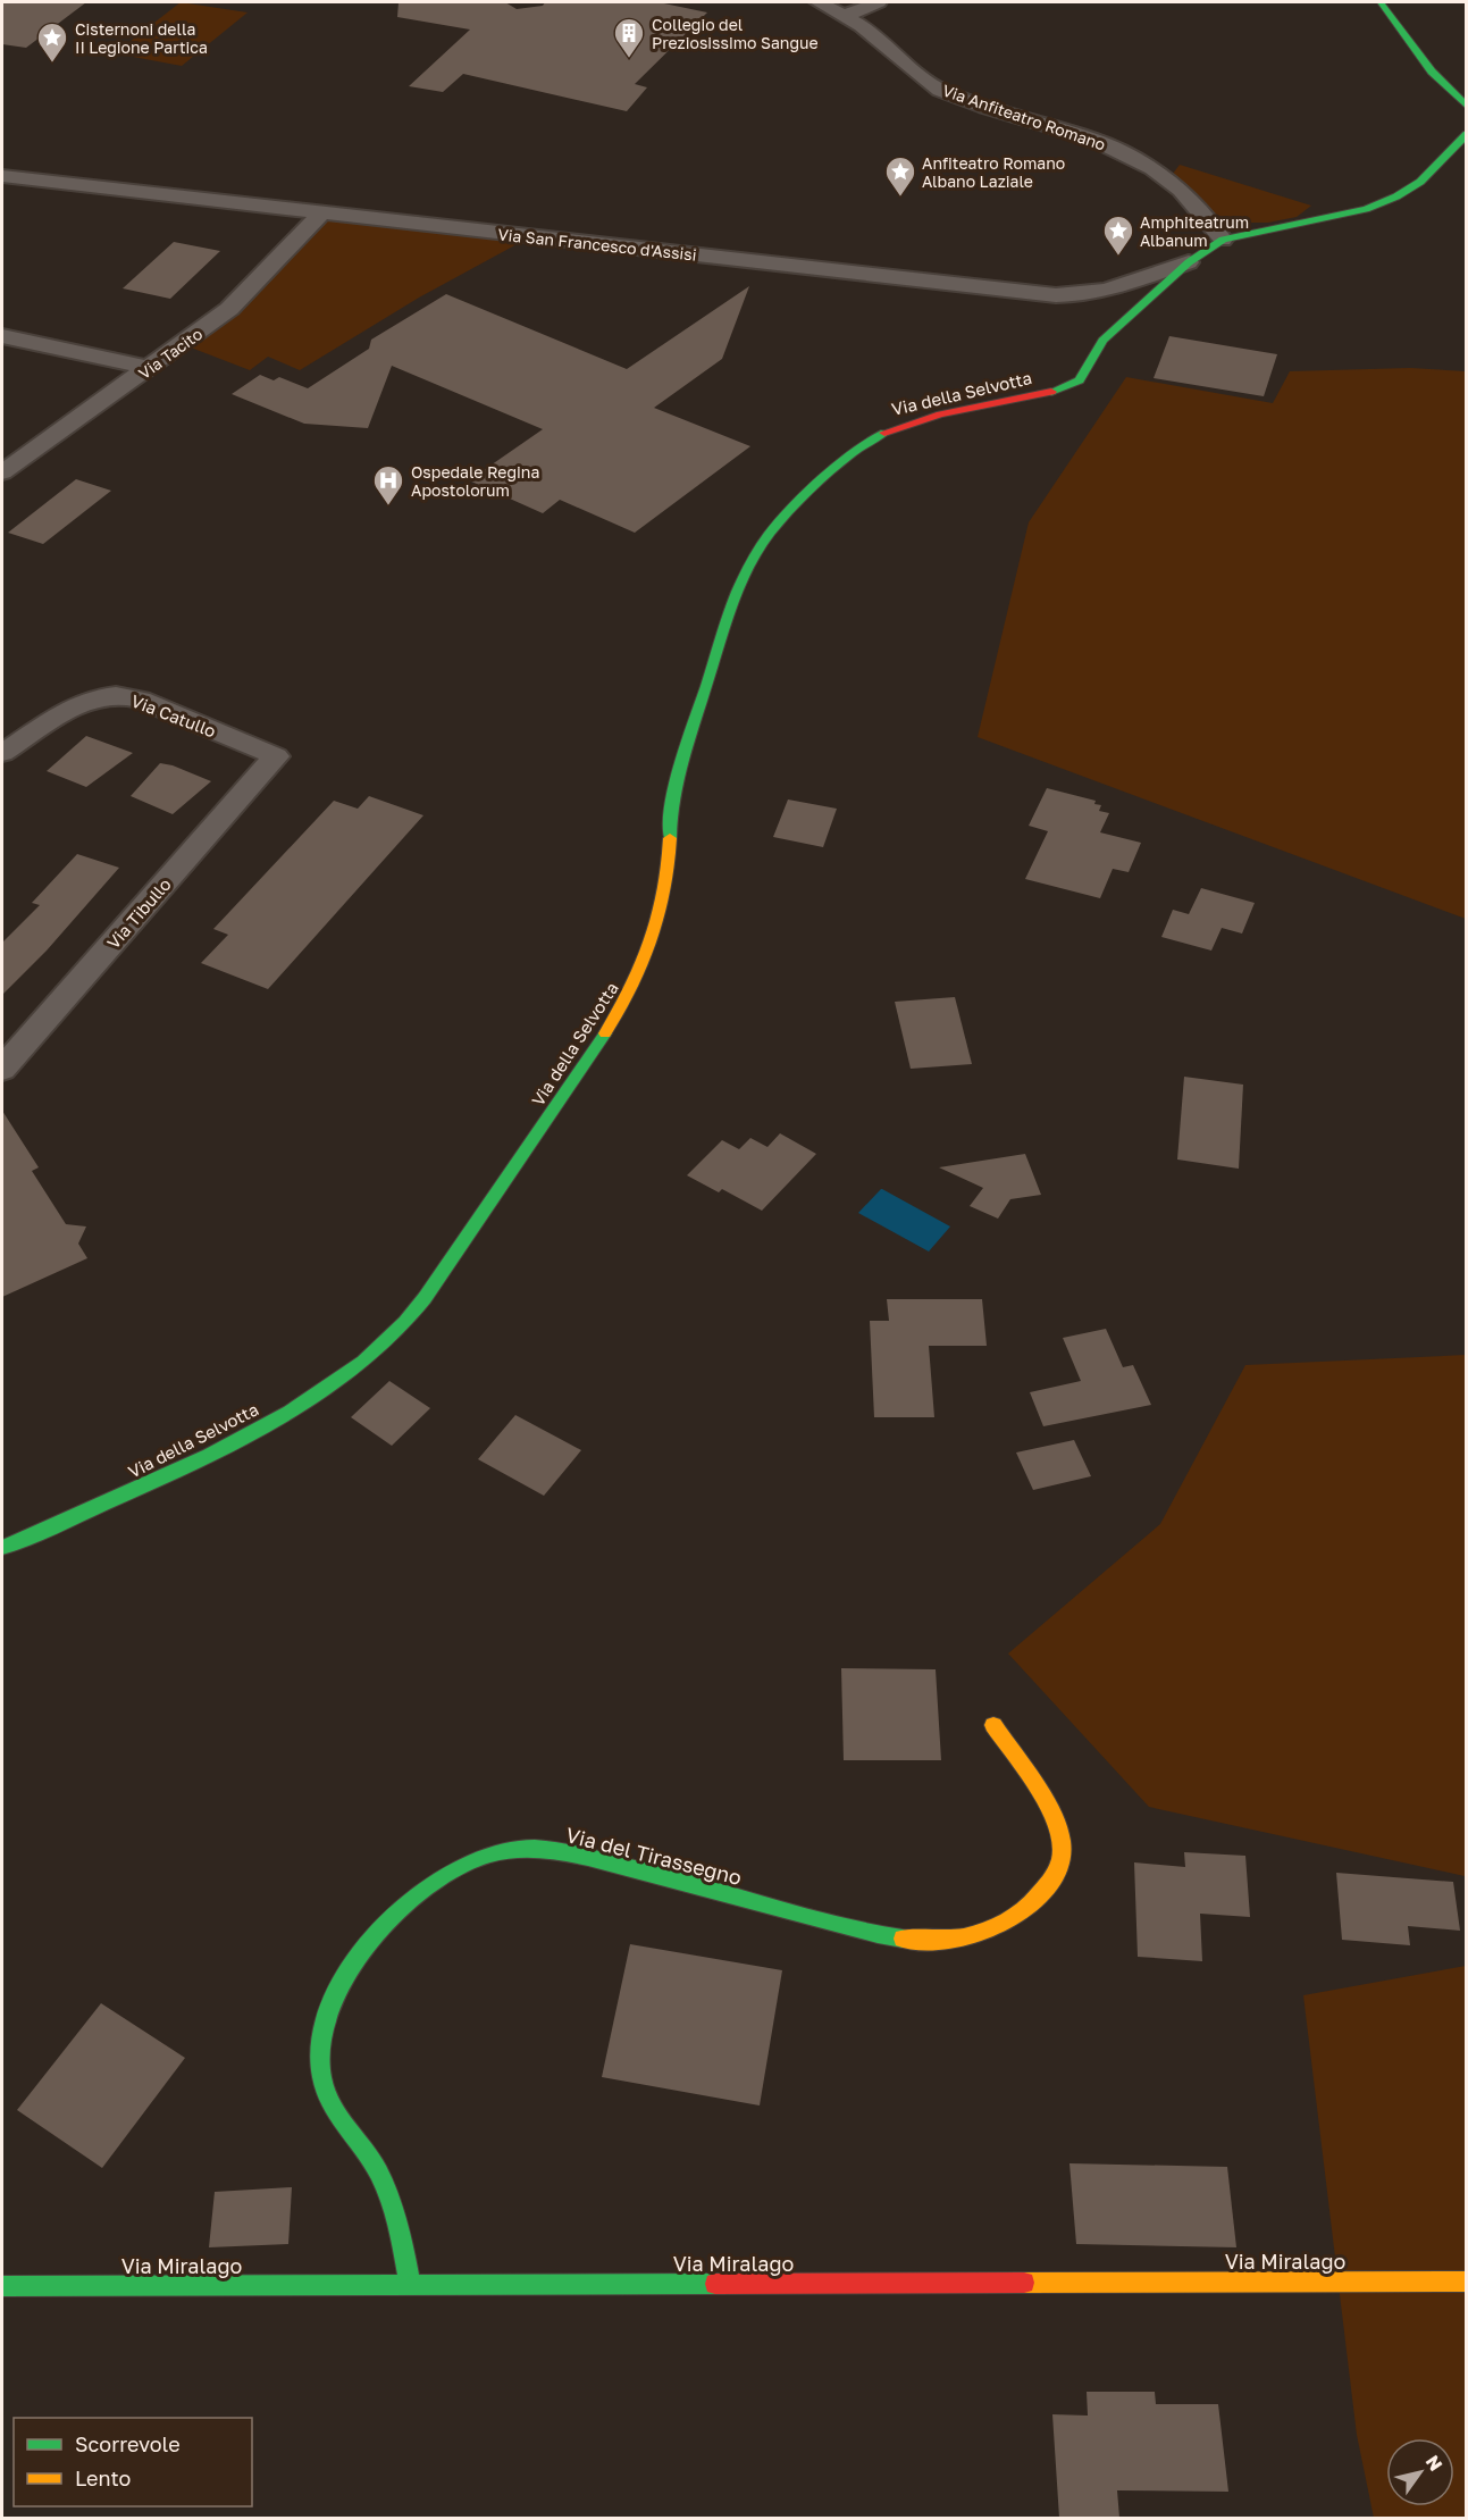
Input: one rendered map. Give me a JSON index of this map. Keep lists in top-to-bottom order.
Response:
{
  "streets": {
    "street": [
      "Via Anfiteatro Romano",
      "Via San Francesco d'Assisi",
      "Via Tacito",
      "Via della Selvotta",
      "Via Catullo",
      "Via Tibullo",
      "Via del Tirassegno",
      "Via Miralago"
    ]
  },
  "crossings": [
    ["Via Anfiteatro Romano", "Via della Selvotta"],
    ["Via San Francesco d'Assisi", "Via Tacito"],
    ["Via San Francesco d'Assisi", "Via della Selvotta"],
    ["Via Catullo", "Via Tibullo"],
    ["Via del Tirassegno", "Via Miralago"]
  ],
  "places": {
    "building": ["Collegio del Preziosissimo Sangue"],
    "place": ["Cisternoni della II Legione Partica", "Anfiteatro Romano Albano Laziale", "Amphiteatrum Albanum"],
    "hospital": ["Ospedale Regina Apostolorum"]
  },
  "legend": ["Scorrevole", "Lento"],
  "north": "top right"
}
